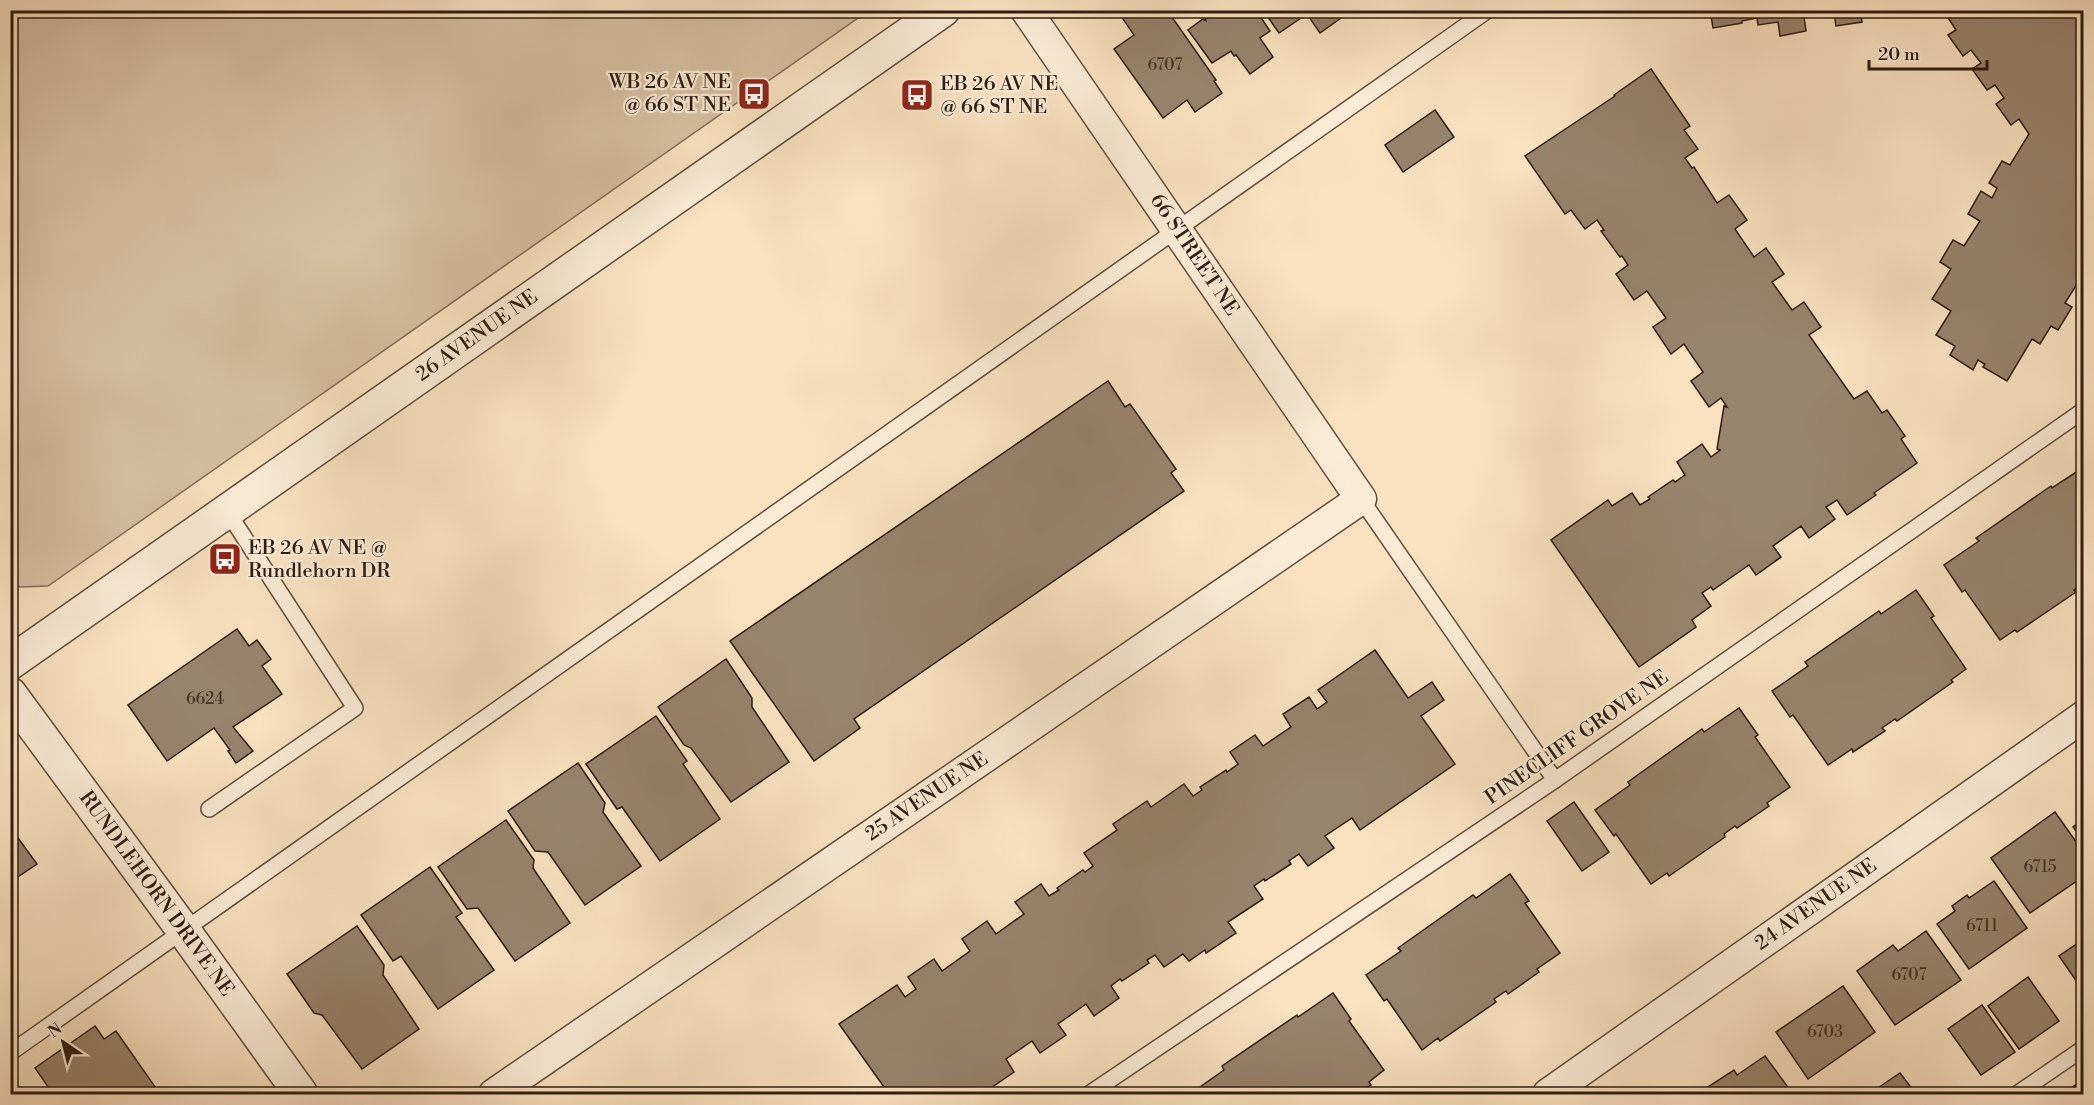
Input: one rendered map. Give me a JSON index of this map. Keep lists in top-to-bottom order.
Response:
{
  "streets": {
    "street": [
      "66 STREET NE",
      "26 AVENUE NE",
      "25 AVENUE NE",
      "RUNDLEHORN DRIVE NE",
      "24 AVENUE NE"
    ],
    "lane": ["PINECLIFF GROVE NE"]
  },
  "crossings": [
    ["66 STREET NE", "25 AVENUE NE"]
  ],
  "places": {
    "bus stop": ["WB 26 AV NE @ 66 ST NE", "EB 26 AV NE @ 66 ST NE", "EB 26 AV NE @ Rundlehorn DR"]
  },
  "house_numbers": [
    "6707",
    "6624",
    "6715",
    "6711",
    "6707",
    "6703"
  ],
  "scale_bar": "20 m",
  "north": "top left"
}
